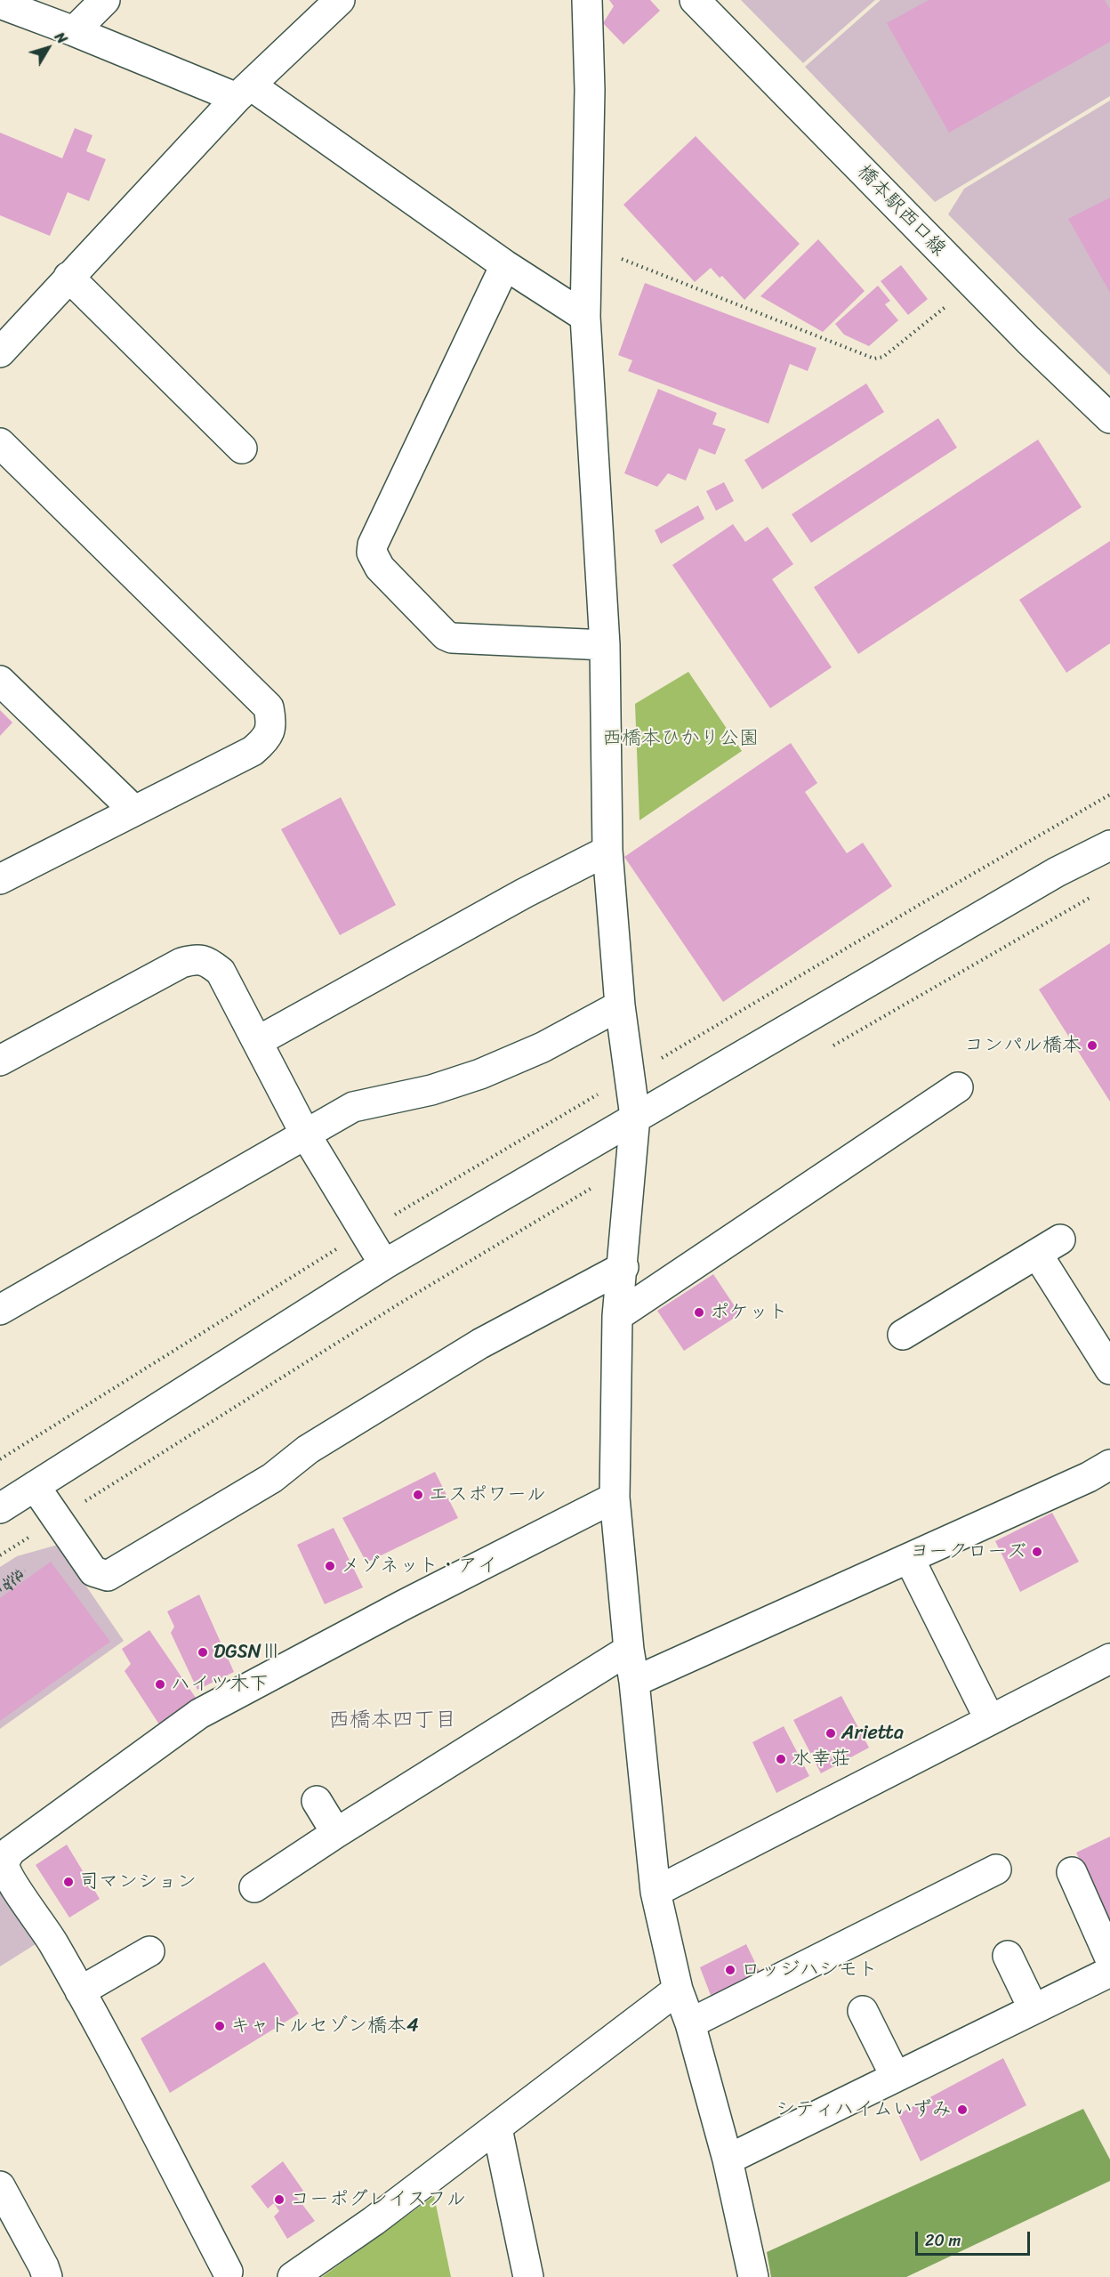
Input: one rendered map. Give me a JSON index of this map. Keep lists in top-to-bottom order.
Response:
{
  "streets": {
    "street": ["橋本駅西口線"]
  },
  "districts": ["西橋本四丁目"],
  "parks": ["西橋本ひかり公園"],
  "places": [
    "コンパル橋本",
    "ポケット",
    "エスポワール",
    "ヨークローズ",
    "メゾネット・アイ",
    "DGSNⅢ",
    "ハイツ木下",
    "Arietta",
    "水幸荘",
    "司マンション",
    "ロッジハシモト",
    "キャトルセゾン橋本4",
    "シティハイムいずみ",
    "コーポグレイスフル"
  ],
  "scale_bar": "20 m",
  "north": "top right"
}
